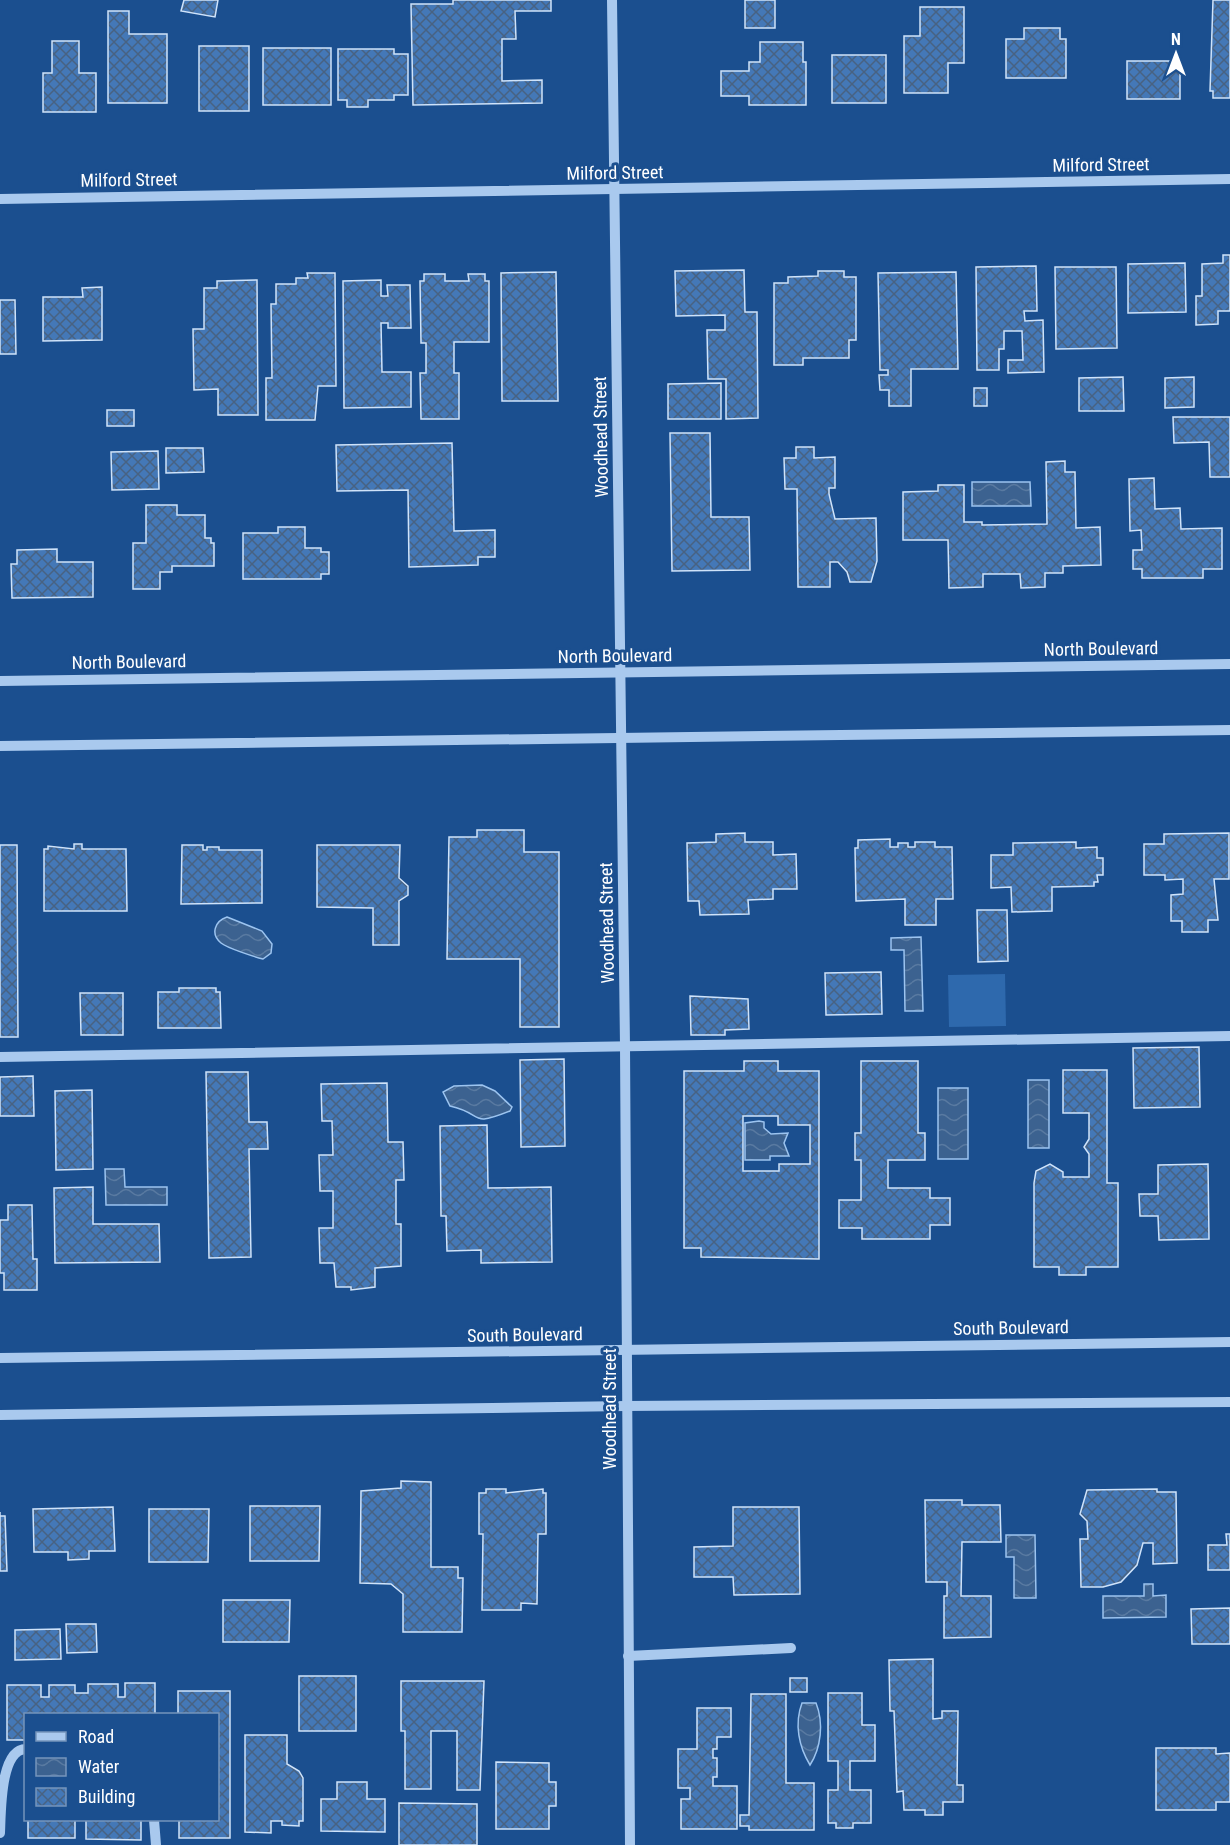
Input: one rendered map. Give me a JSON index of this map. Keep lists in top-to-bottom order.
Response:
{
  "streets": {
    "street": [
      "Milford Street",
      "Woodhead Street",
      "North Boulevard",
      "South Boulevard"
    ]
  },
  "crossings": [
    ["Milford Street", "Woodhead Street"],
    ["Woodhead Street", "North Boulevard"],
    ["Woodhead Street", "South Boulevard"]
  ],
  "legend": ["Road", "Water", "Building"],
  "north": "top"
}
